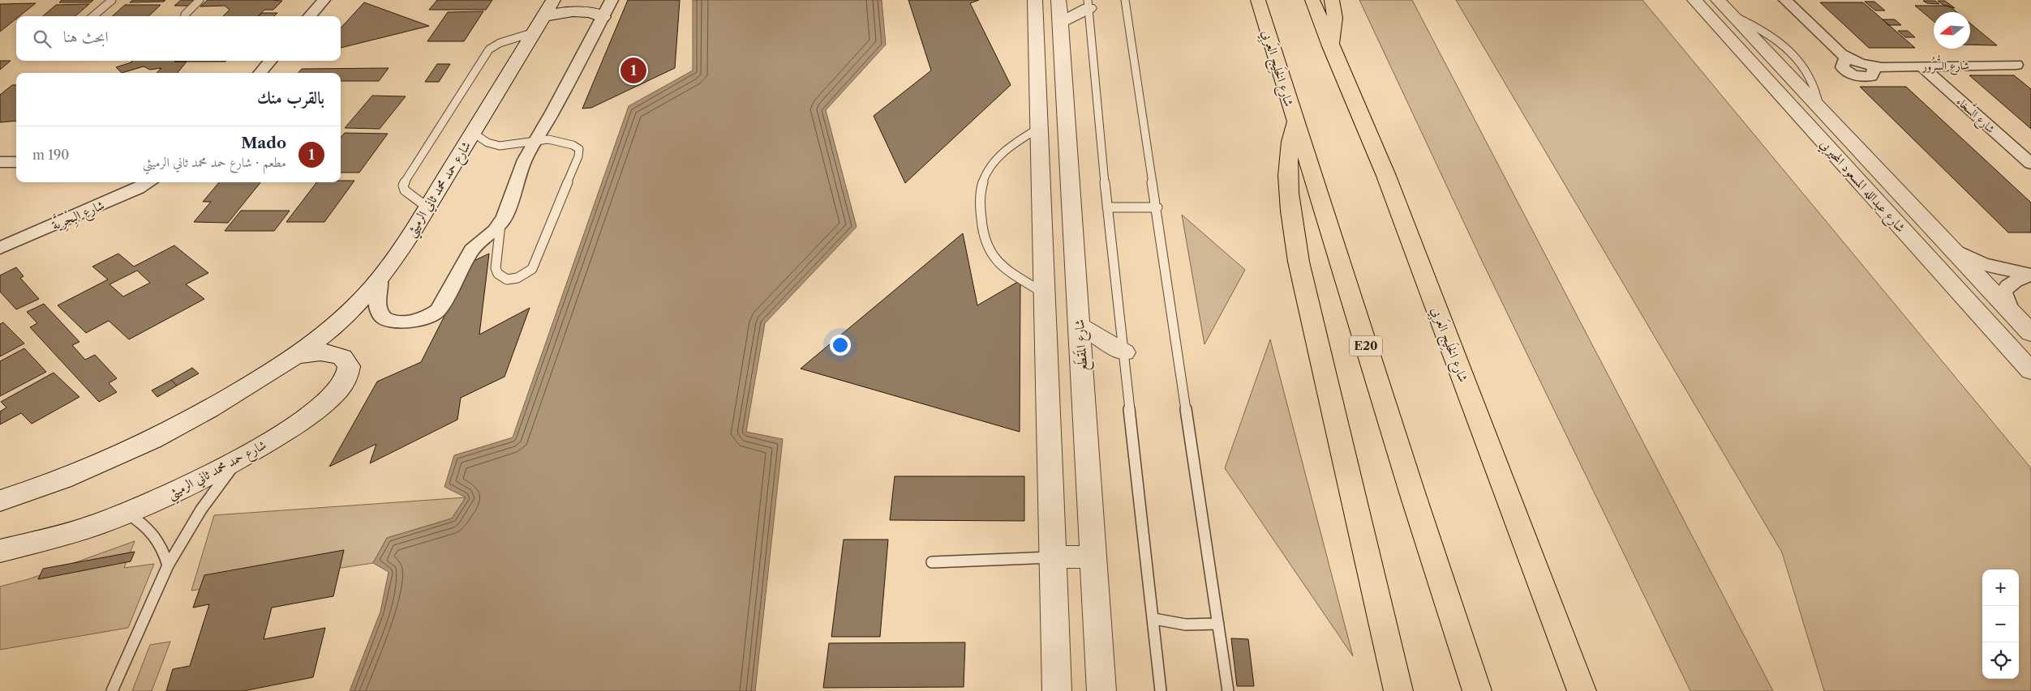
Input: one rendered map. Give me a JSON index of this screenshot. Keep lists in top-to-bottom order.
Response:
{
  "streets": {
    "highway": ["شارع الخَلِيج العَربِي", "E20"],
    "street": [
      "شارع السُّرُور",
      "شارع السَّخاء",
      "شارع عبدالله المسعود المحيربي",
      "شارع حمد محمد ثاني الرميثي",
      "شارع البِحْرِيَّة",
      "شارع المَقطَع"
    ]
  },
  "crossings": [
    ["شارع السُّرُور", "شارع السَّخاء"]
  ],
  "north": "left",
  "page": {
    "search": "ابحث هنا",
    "pins": "1",
    "heading": "بالقرب منك",
    "list": [
      {
        "mark": "1",
        "name": "Mado",
        "note": "مطعم · شارع حمد محمد ثاني الرميثي",
        "value": "190 m"
      }
    ],
    "map_buttons": ["+", "−"]
  }
}
